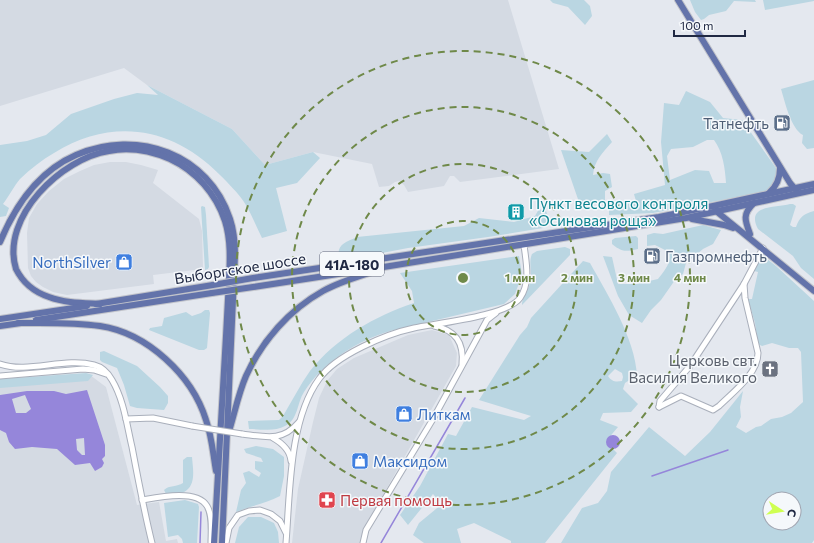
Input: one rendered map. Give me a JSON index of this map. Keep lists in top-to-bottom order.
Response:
{
  "streets": {
    "main road": ["41А-180", "Выборгское шоссе"]
  },
  "places": {
    "fuel station": ["Татнефть", "Газпромнефть"],
    "building": ["Пункт весового контроля «Осиновая роща»"],
    "shop": ["NorthSilver", "Литкам", "Максидом"],
    "church": ["Церковь свт. Василия Великого"],
    "pharmacy": ["Первая помощь"]
  },
  "scale_bar": "100 m",
  "north": "right",
  "rings": [
    "1 мин",
    "2 мин",
    "3 мин",
    "4 мин"
  ]
}
